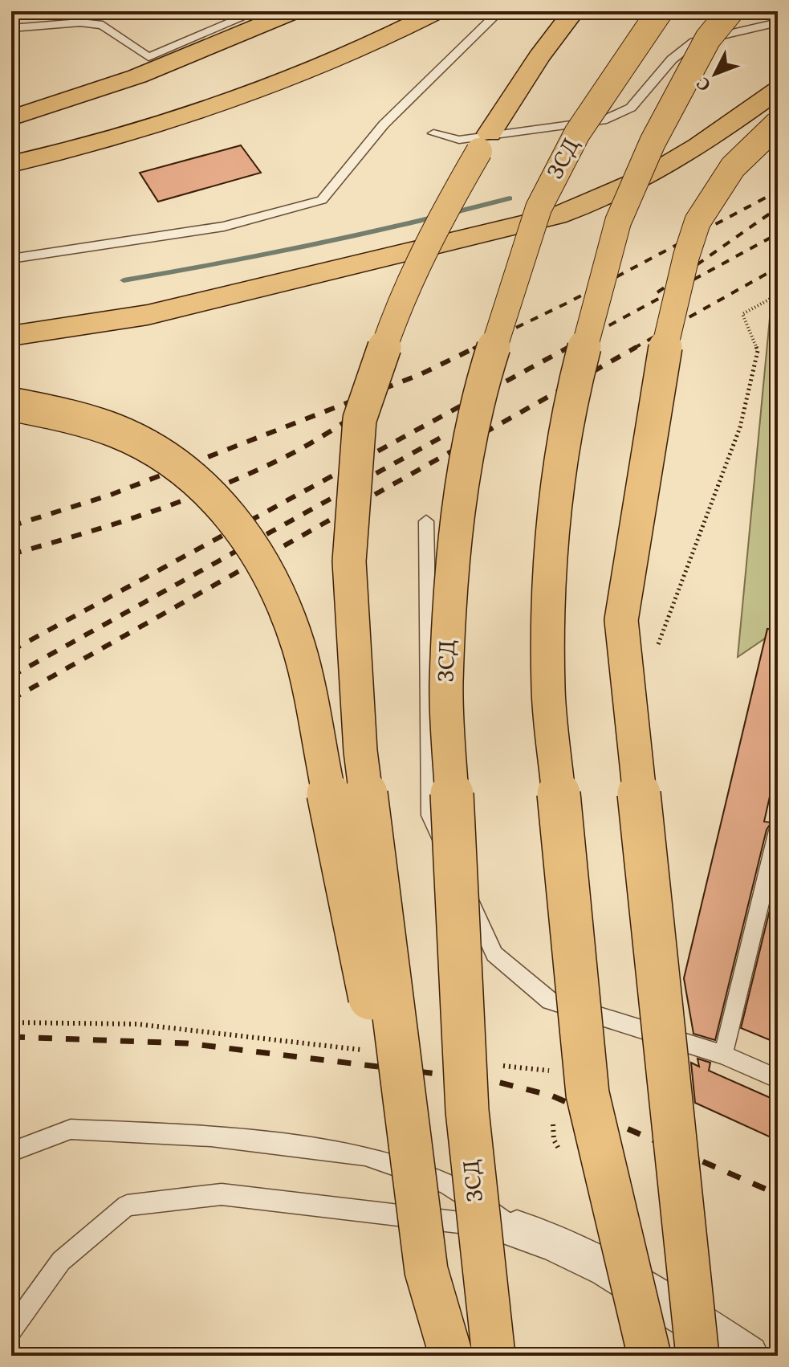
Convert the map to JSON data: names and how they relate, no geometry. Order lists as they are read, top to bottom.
{
  "streets": {
    "main road": ["ЗСД"]
  },
  "north": "bottom left"
}
